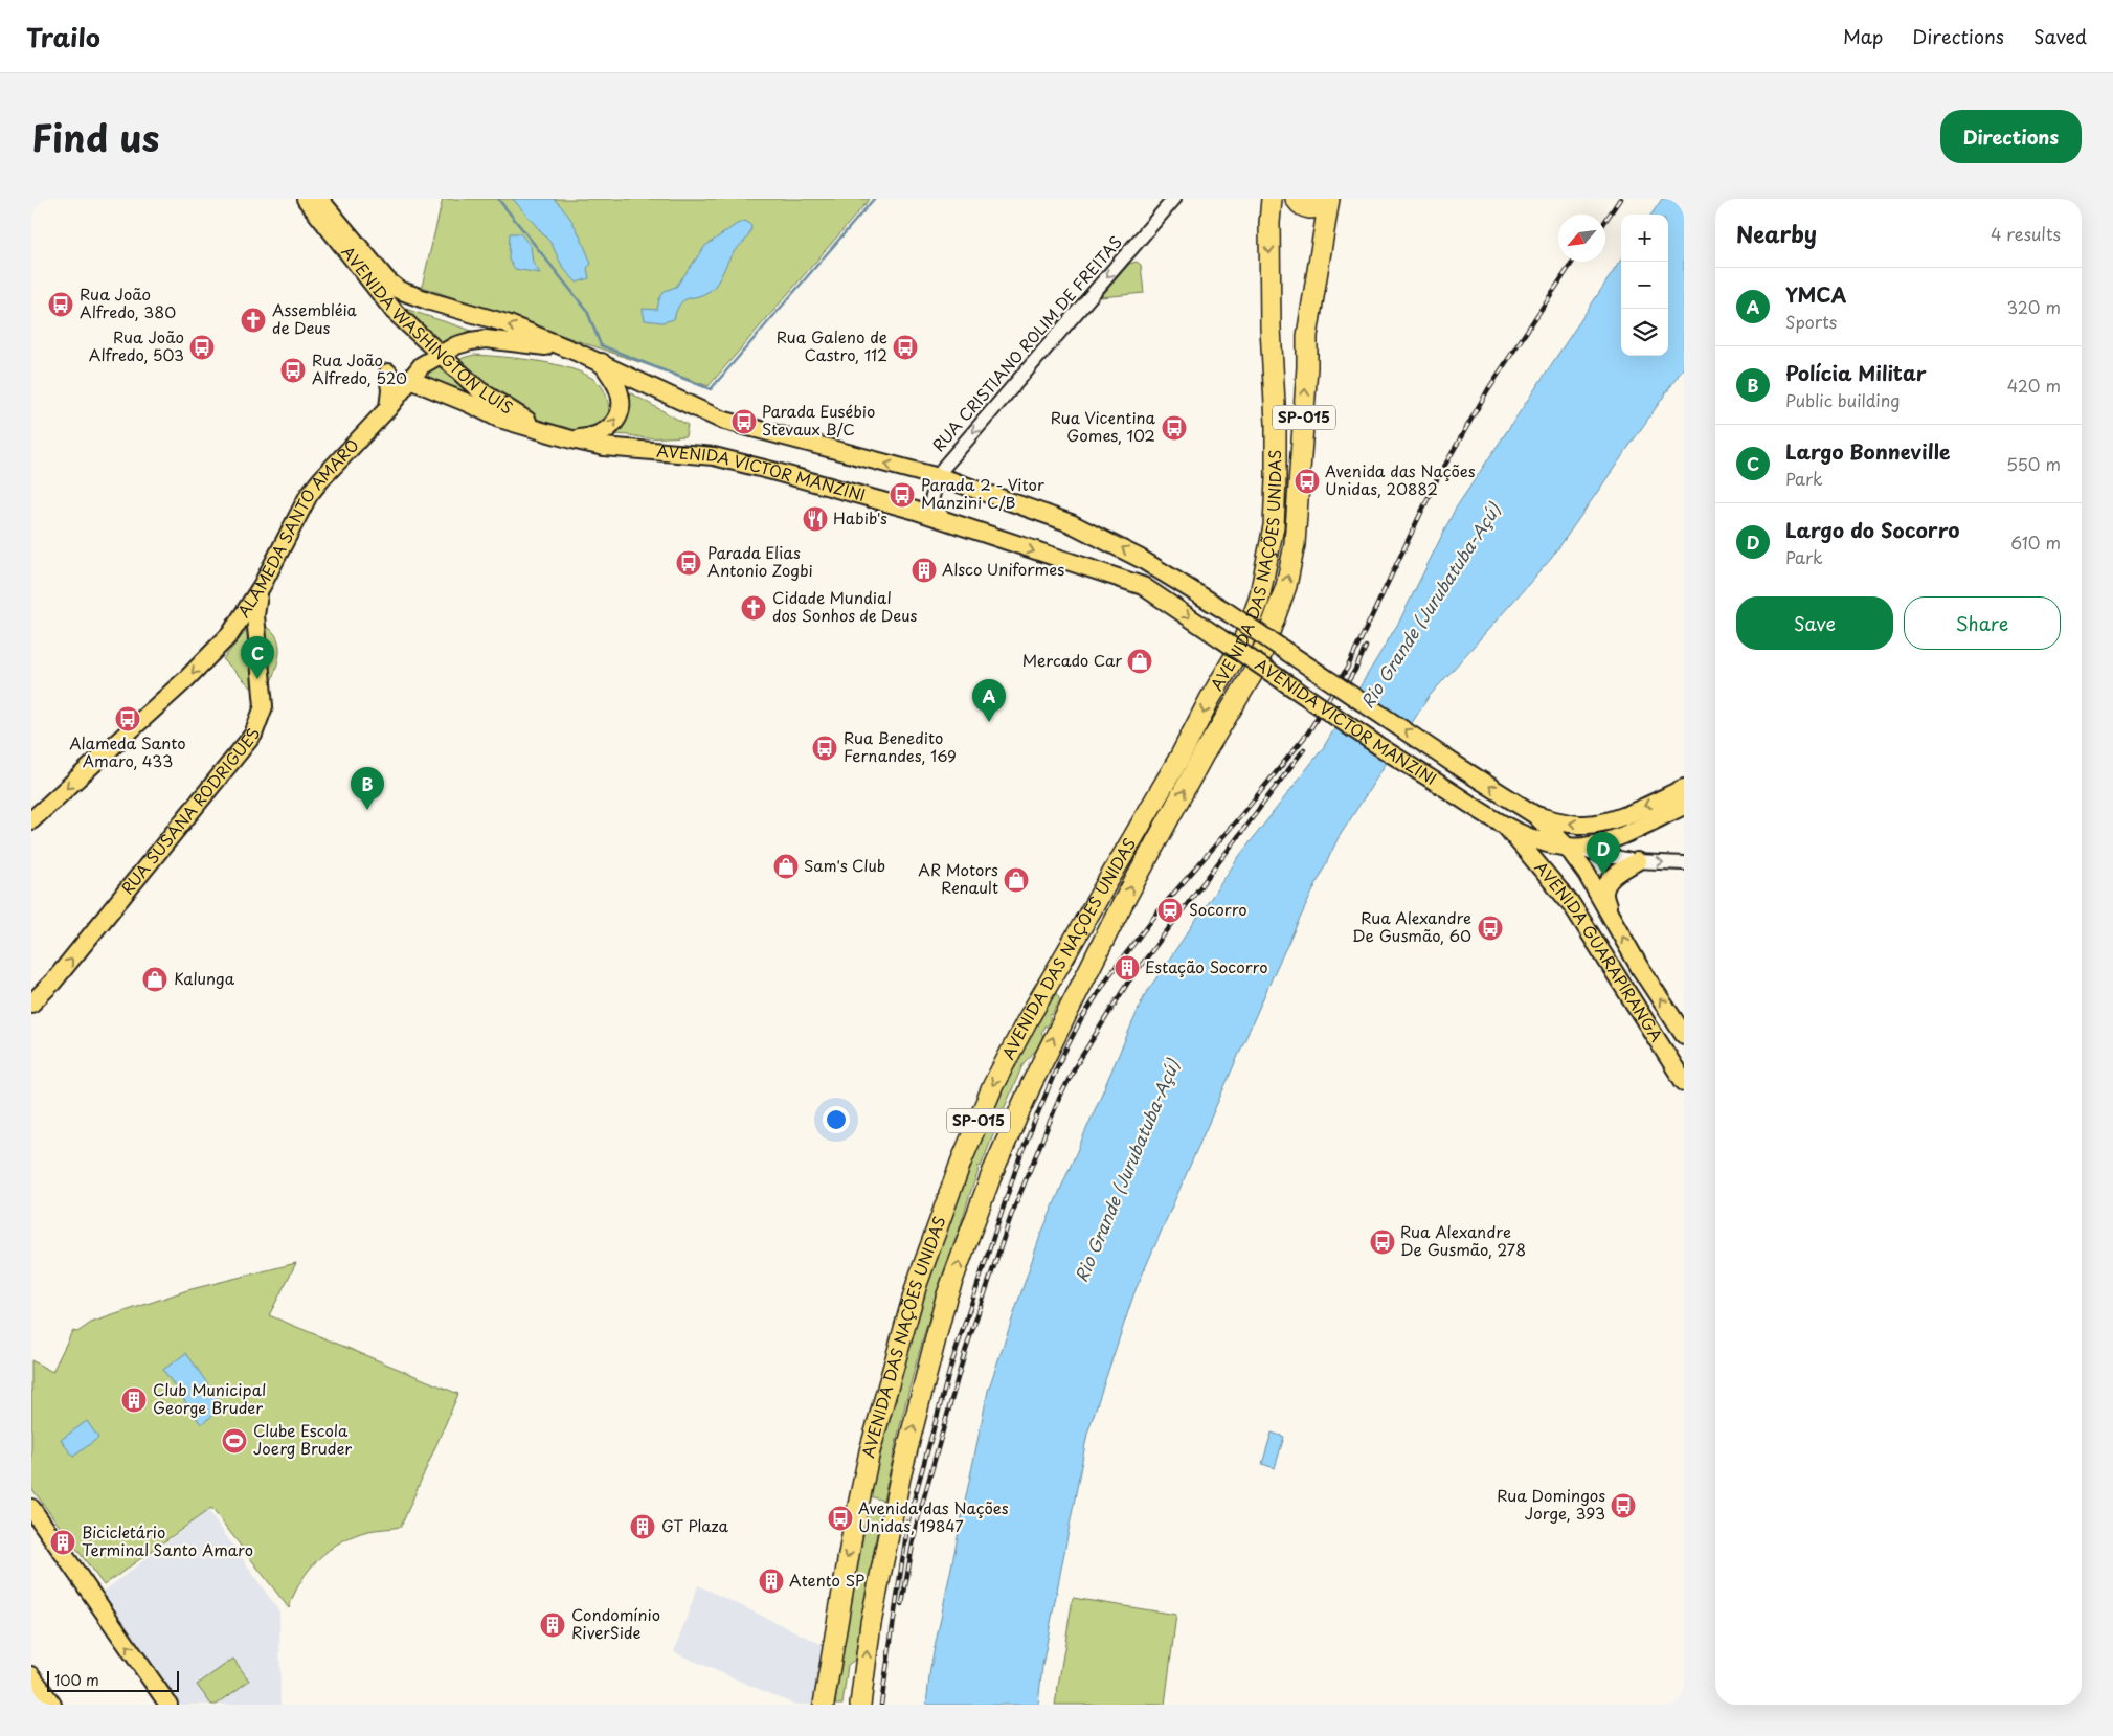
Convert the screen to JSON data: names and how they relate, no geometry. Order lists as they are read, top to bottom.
{
  "streets": {
    "highway": ["SP-015", "AVENIDA DAS NAÇÕES UNIDAS"],
    "main road": [
      "AVENIDA WASHINGTON LUÍS",
      "AVENIDA VÍCTOR MANZINI",
      "ALAMEDA SANTO AMARO",
      "RUA SUSANA RODRIGUES",
      "AVENIDA GUARAPIRANGA"
    ],
    "street": ["RUA CRISTIANO ROLIM DE FREITAS"]
  },
  "crossings": [
    ["AVENIDA WASHINGTON LUÍS", "AVENIDA VÍCTOR MANZINI"],
    ["AVENIDA WASHINGTON LUÍS", "ALAMEDA SANTO AMARO"],
    ["RUA CRISTIANO ROLIM DE FREITAS", "AVENIDA VÍCTOR MANZINI"],
    ["AVENIDA VÍCTOR MANZINI", "ALAMEDA SANTO AMARO"],
    ["AVENIDA VÍCTOR MANZINI", "AVENIDA GUARAPIRANGA"],
    ["ALAMEDA SANTO AMARO", "RUA SUSANA RODRIGUES"]
  ],
  "one_way": ["RUA CRISTIANO ROLIM DE FREITAS", "ALAMEDA SANTO AMARO", "RUA SUSANA RODRIGUES"],
  "water": ["Rio Grande (Jurubatuba-Açú)"],
  "places": {
    "bus stop": [
      "Rua João Alfredo, 380",
      "Rua João Alfredo, 503",
      "Rua Galeno de Castro, 112",
      "Rua João Alfredo, 520",
      "Parada Eusébio Stevaux B/C",
      "Rua Vicentina Gomes, 102",
      "Avenida das Nações Unidas, 20882",
      "Parada 2 - Vitor Manzini C/B",
      "Parada Elias Antonio Zogbi",
      "Alameda Santo Amaro, 433",
      "Rua Benedito Fernandes, 169",
      "Rua Alexandre De Gusmão, 60",
      "Rua Alexandre De Gusmão, 278",
      "Rua Domingos Jorge, 393",
      "Avenida das Nações Unidas, 19847"
    ],
    "church": ["Assembléia de Deus", "Cidade Mundial dos Sonhos de Deus"],
    "restaurant": ["Habib's"],
    "building": [
      "Alsco Uniformes",
      "Estação Socorro",
      "Club Municipal George Bruder",
      "GT Plaza",
      "Bicicletário Terminal Santo Amaro",
      "Atento SP",
      "Condomínio RiverSide"
    ],
    "shop": [
      "Mercado Car",
      "Sam's Club",
      "AR Motors Renault",
      "Kalunga"
    ],
    "station": ["Socorro"],
    "sports": ["Clube Escola Joerg Bruder"]
  },
  "scale_bar": "100 m",
  "north": "bottom left",
  "page": {
    "header": "Trailo",
    "nav": ["Map", "Directions", "Saved"],
    "title": "Find us",
    "buttons": [
      "Directions",
      ["Save", "Share"]
    ],
    "heading": ["Nearby", "4 results"],
    "map_buttons": ["+", "−"],
    "list": [
      {
        "mark": "A",
        "name": "YMCA",
        "note": "Sports",
        "value": "320 m"
      },
      {
        "mark": "B",
        "name": "Polícia Militar",
        "note": "Public building",
        "value": "420 m"
      },
      {
        "mark": "C",
        "name": "Largo Bonneville",
        "note": "Park",
        "value": "550 m"
      },
      {
        "mark": "D",
        "name": "Largo do Socorro",
        "note": "Park",
        "value": "610 m"
      }
    ],
    "pins": [
      "C",
      "A",
      "B",
      "D"
    ],
    "scale": "100 m"
  }
}
